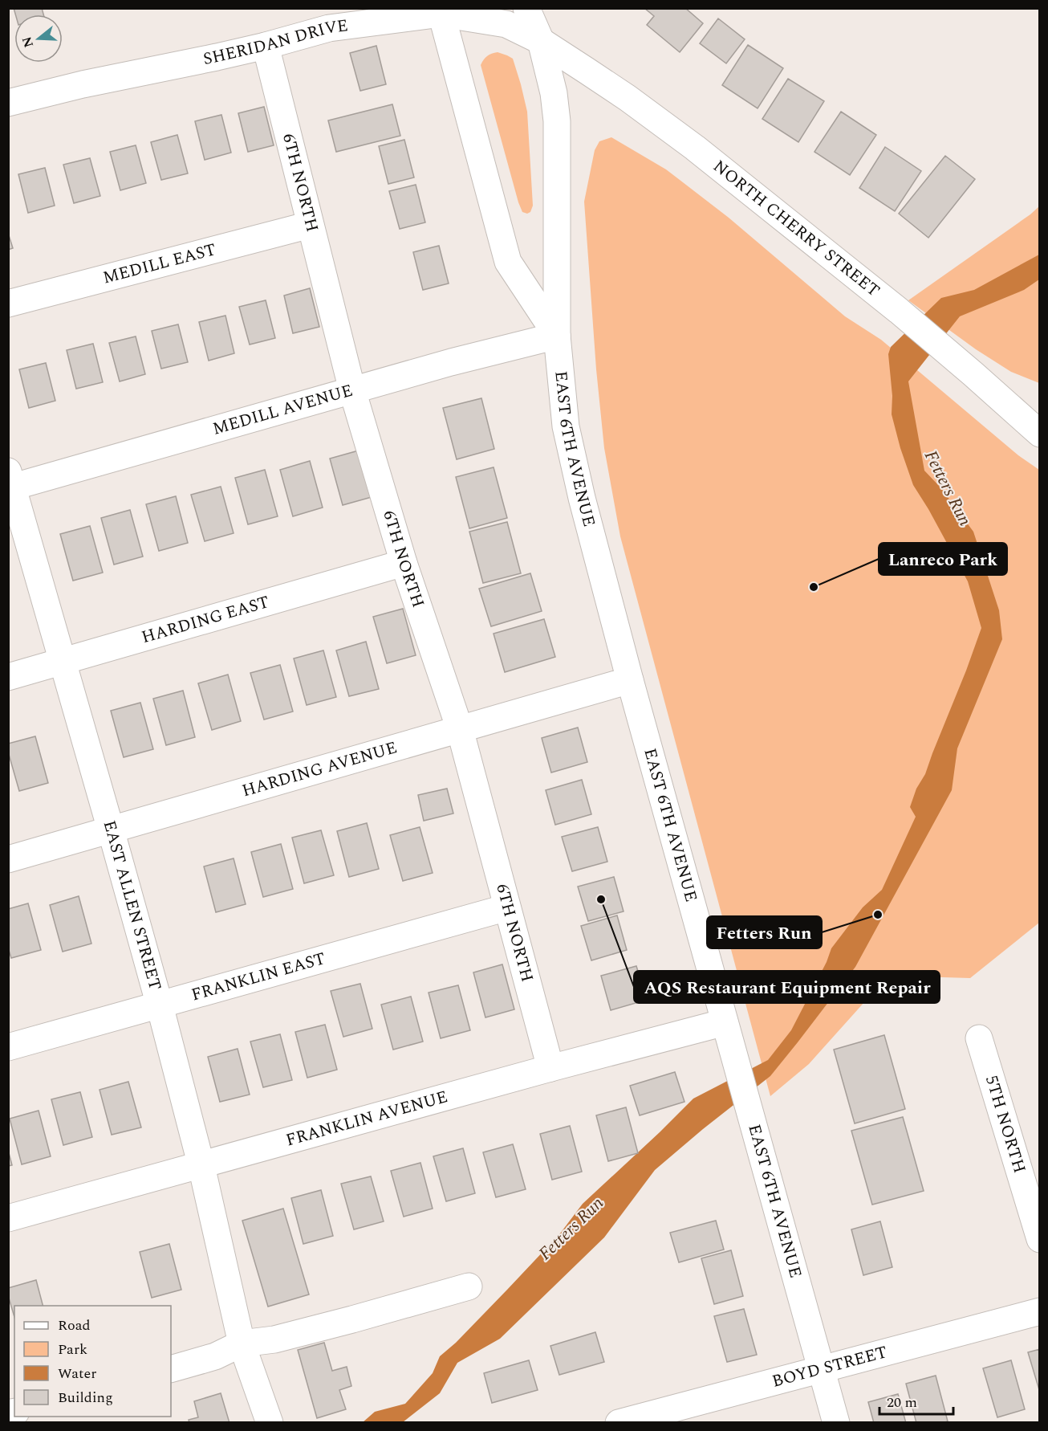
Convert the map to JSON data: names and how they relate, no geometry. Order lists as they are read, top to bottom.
{
  "streets": {
    "street": [
      "SHERIDAN DRIVE",
      "6TH NORTH",
      "NORTH CHERRY STREET",
      "MEDILL EAST",
      "MEDILL AVENUE",
      "EAST 6TH AVENUE",
      "HARDING EAST",
      "HARDING AVENUE",
      "EAST ALLEN STREET",
      "FRANKLIN EAST",
      "FRANKLIN AVENUE",
      "5TH NORTH",
      "BOYD STREET"
    ]
  },
  "crossings": [
    ["SHERIDAN DRIVE", "6TH NORTH"],
    ["SHERIDAN DRIVE", "NORTH CHERRY STREET"],
    ["SHERIDAN DRIVE", "EAST 6TH AVENUE"],
    ["6TH NORTH", "MEDILL EAST"],
    ["6TH NORTH", "MEDILL AVENUE"],
    ["6TH NORTH", "HARDING EAST"],
    ["6TH NORTH", "HARDING AVENUE"],
    ["6TH NORTH", "FRANKLIN EAST"],
    ["6TH NORTH", "FRANKLIN AVENUE"],
    ["NORTH CHERRY STREET", "EAST 6TH AVENUE"],
    ["MEDILL AVENUE", "EAST 6TH AVENUE"],
    ["MEDILL AVENUE", "EAST ALLEN STREET"],
    ["EAST 6TH AVENUE", "HARDING AVENUE"],
    ["EAST 6TH AVENUE", "FRANKLIN AVENUE"],
    ["EAST 6TH AVENUE", "BOYD STREET"],
    ["HARDING EAST", "EAST ALLEN STREET"],
    ["HARDING AVENUE", "EAST ALLEN STREET"],
    ["EAST ALLEN STREET", "FRANKLIN EAST"],
    ["EAST ALLEN STREET", "FRANKLIN AVENUE"]
  ],
  "water": ["Fetters Run"],
  "places": ["Lanreco Park", "AQS Restaurant Equipment Repair", "Fetters Run"],
  "legend": [
    "Road",
    "Park",
    "Water",
    "Building"
  ],
  "scale_bar": "20 m",
  "north": "left"
}
